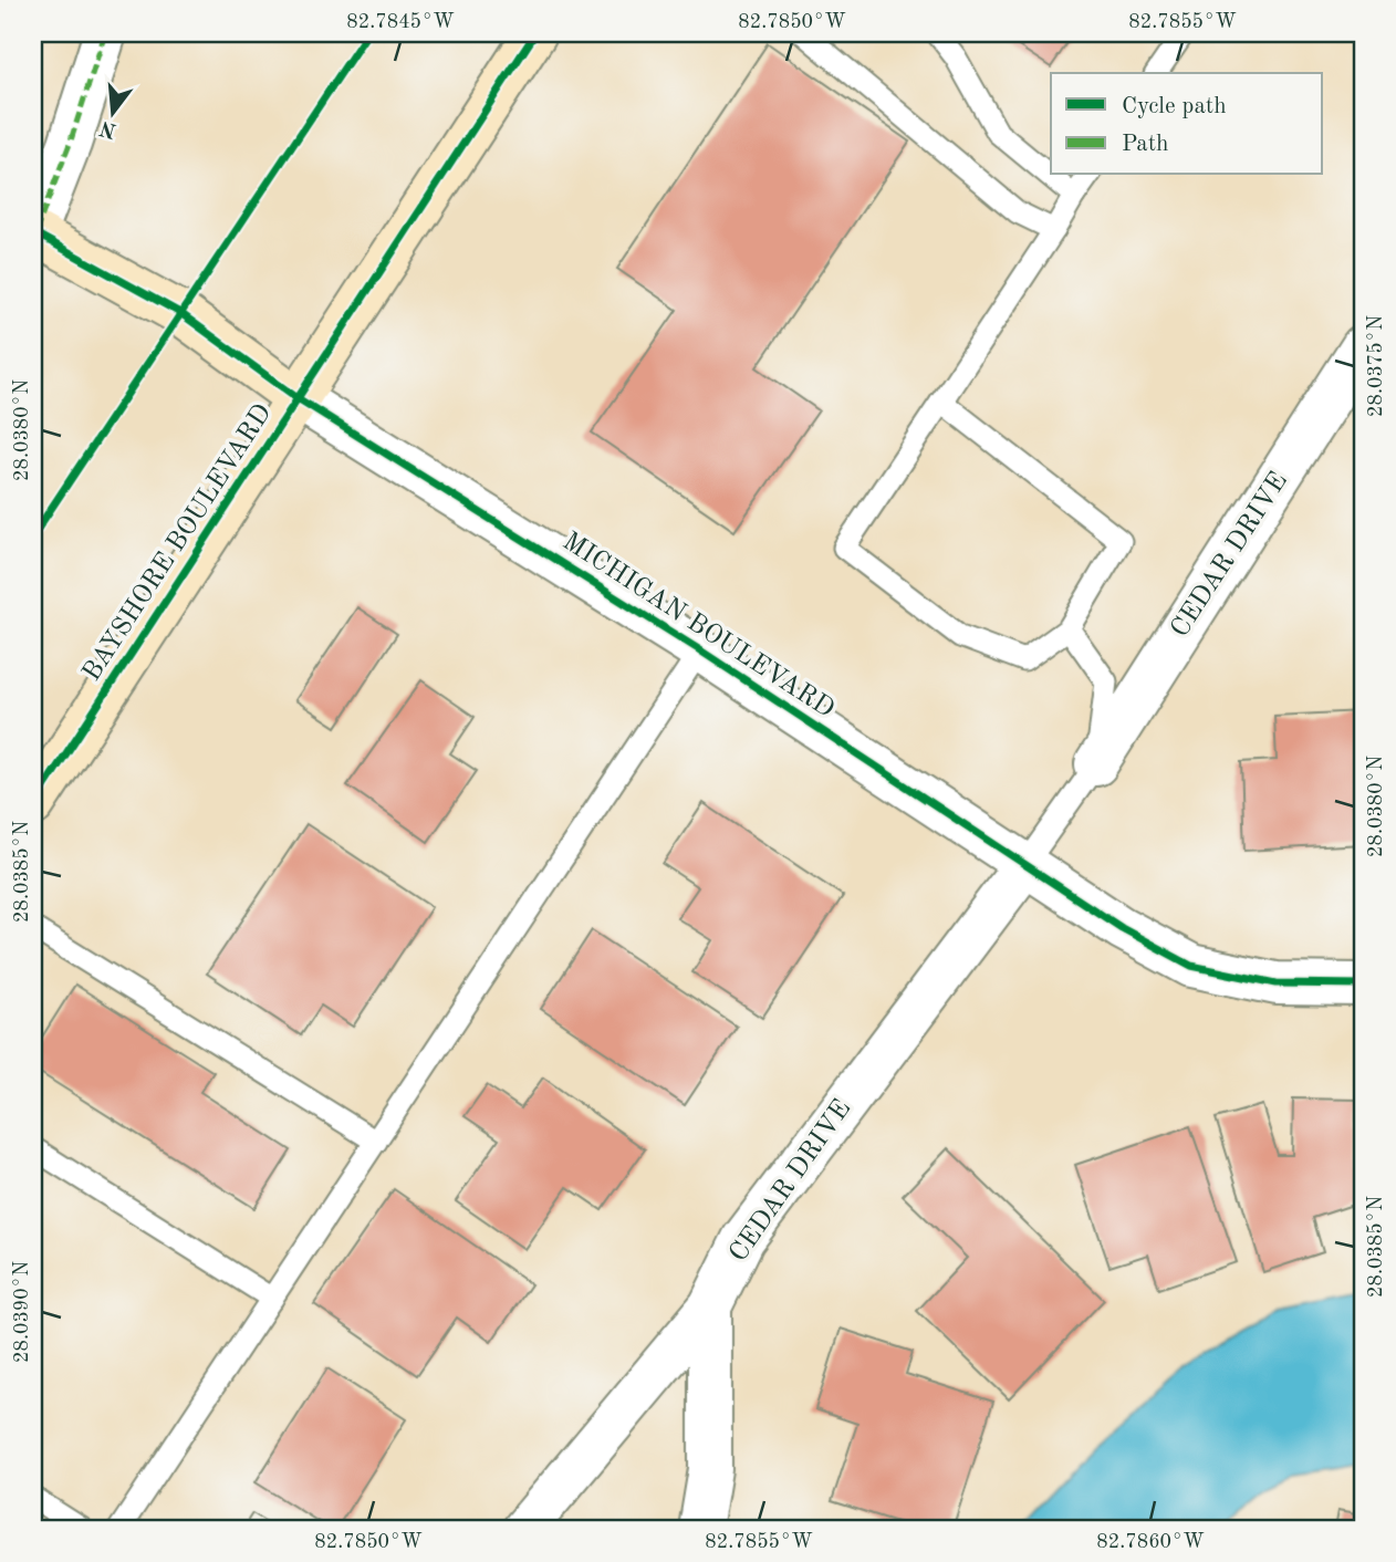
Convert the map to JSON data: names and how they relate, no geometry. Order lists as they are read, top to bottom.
{
  "streets": {
    "main road": ["BAYSHORE BOULEVARD", "MICHIGAN BOULEVARD"],
    "street": ["CEDAR DRIVE"]
  },
  "crossings": [
    ["BAYSHORE BOULEVARD", "MICHIGAN BOULEVARD"],
    ["CEDAR DRIVE", "MICHIGAN BOULEVARD"]
  ],
  "legend": ["Cycle path", "Path"],
  "north": "bottom",
  "coordinates": [
    "82.7845°W",
    "82.7850°W",
    "82.7855°W",
    "28.0375°N",
    "28.0380°N",
    "28.0385°N",
    "28.0390°N",
    "82.7860°W"
  ]
}
